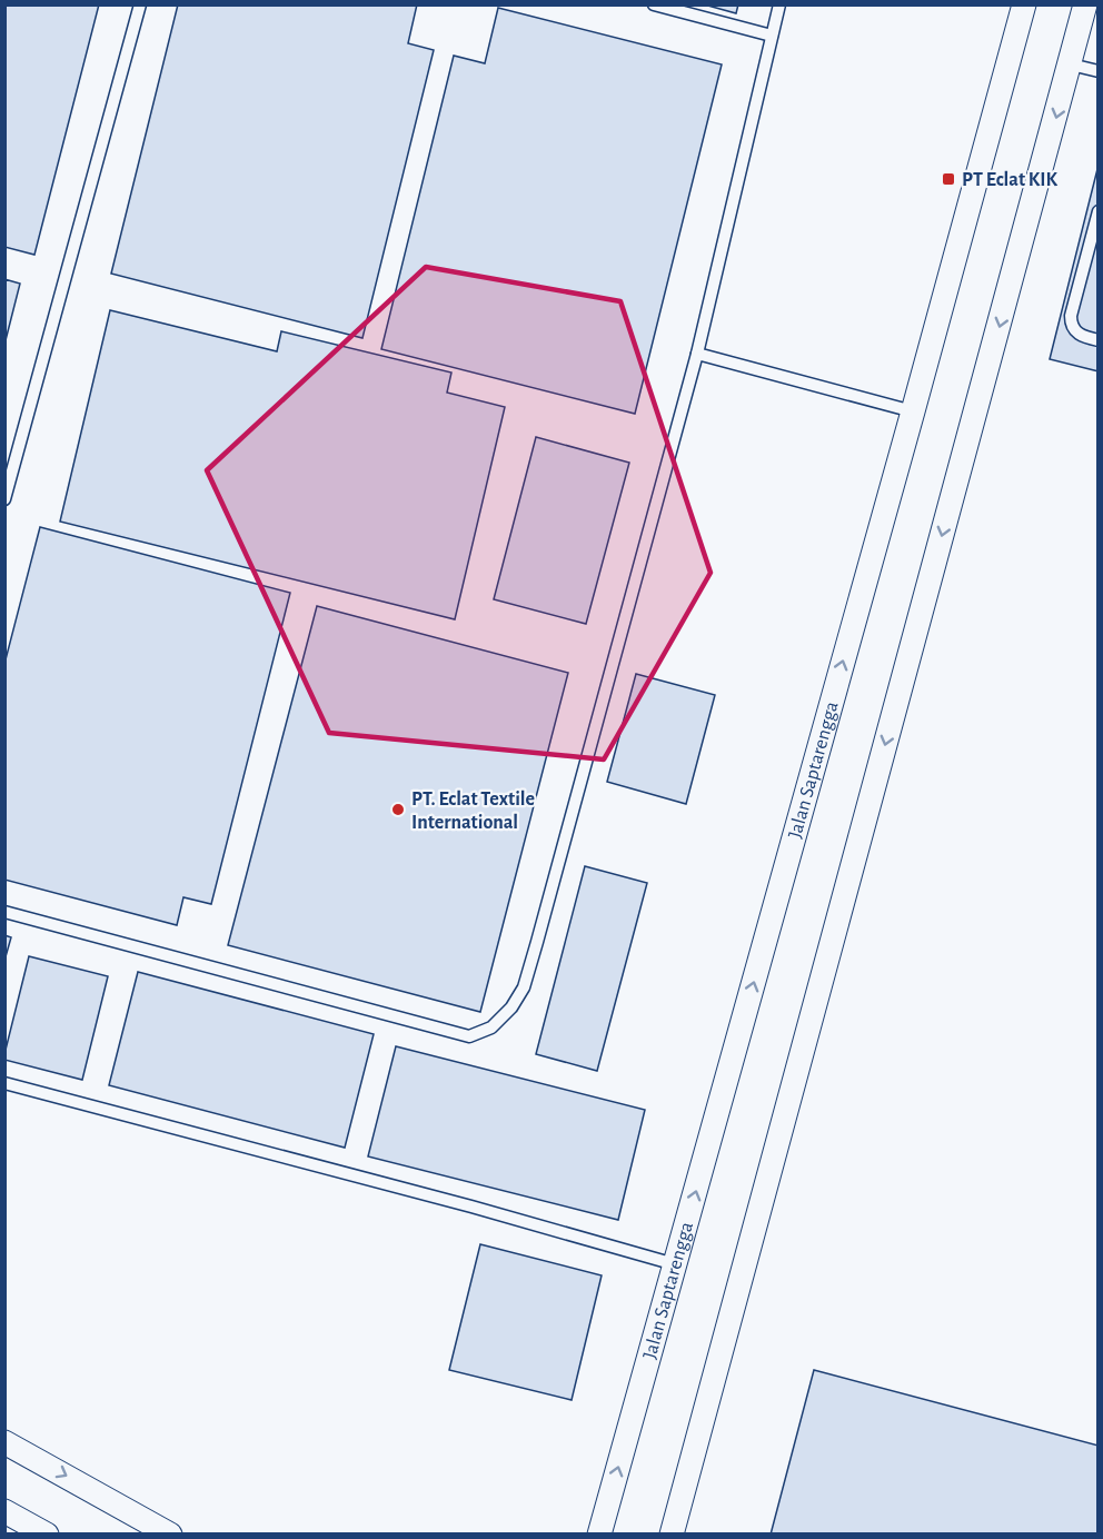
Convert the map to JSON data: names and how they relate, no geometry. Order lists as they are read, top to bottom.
{
  "streets": {
    "street": ["Jalan Saptarengga"]
  },
  "places": {
    "transit": ["PT Eclat KIK"],
    "other": ["PT. Eclat Textile International"]
  }
}
